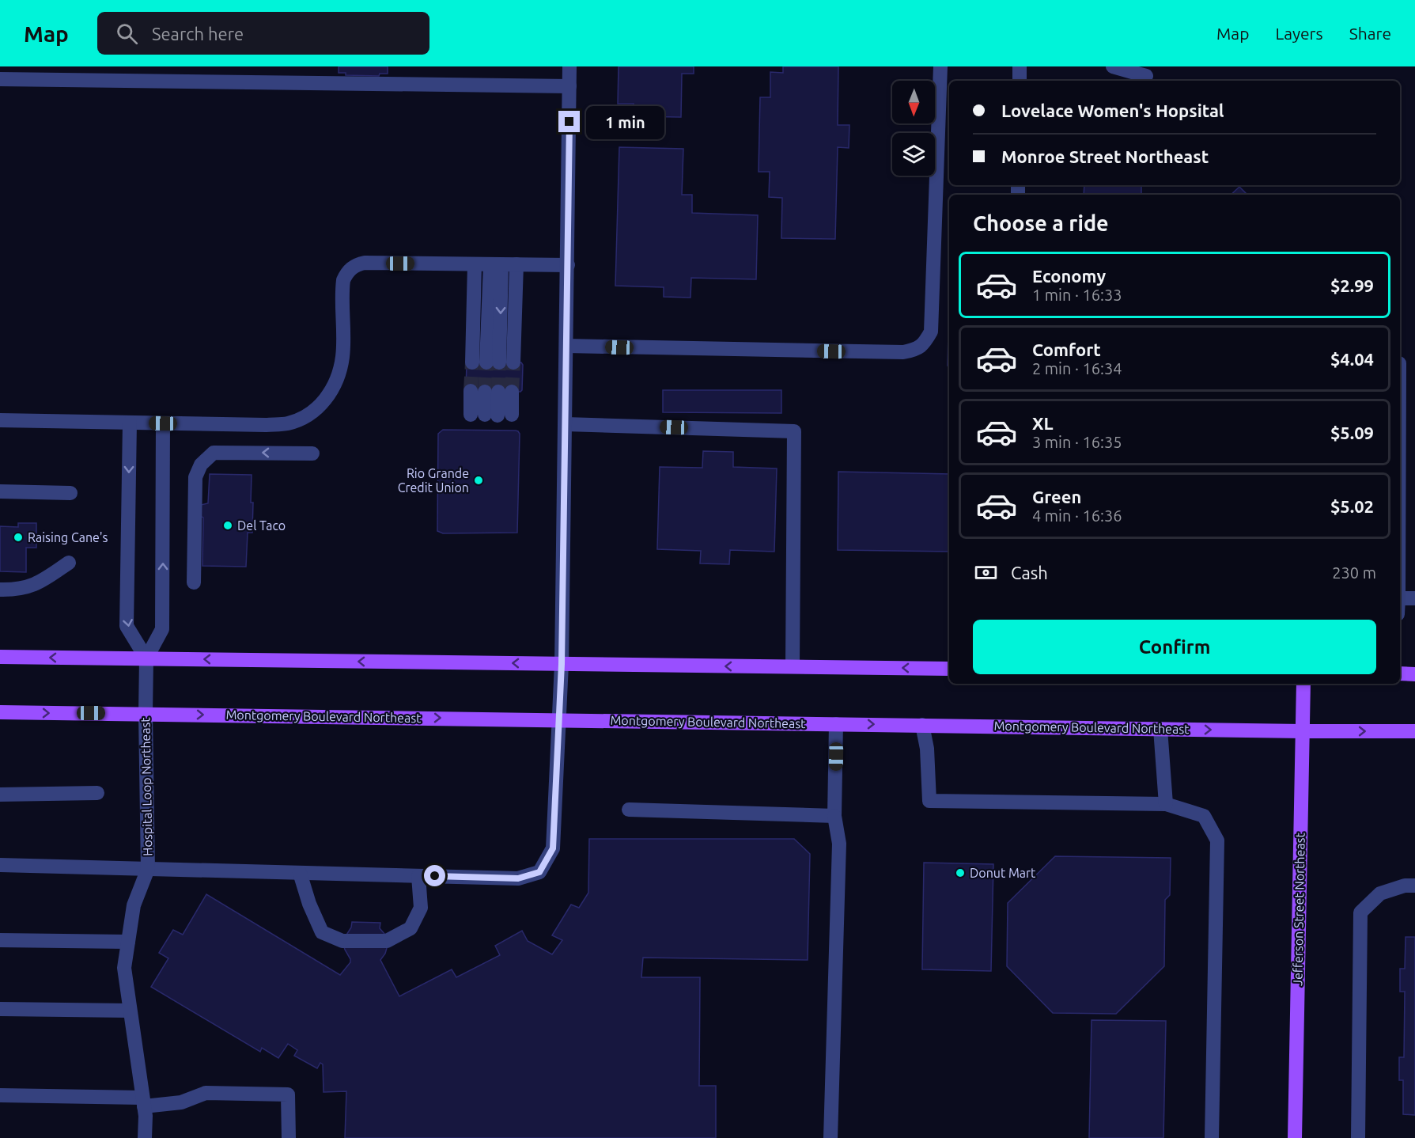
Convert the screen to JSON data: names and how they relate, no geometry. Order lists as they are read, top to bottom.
{
  "streets": {
    "main road": ["Montgomery Boulevard Northeast", "Jefferson Street Northeast"],
    "street": ["Hospital Loop Northeast"]
  },
  "crossings": [
    ["Montgomery Boulevard Northeast", "Hospital Loop Northeast"],
    ["Montgomery Boulevard Northeast", "Jefferson Street Northeast"]
  ],
  "places": [
    "Rio Grande Credit Union",
    "Del Taco",
    "Raising Cane's",
    "Donut Mart"
  ],
  "north": "bottom",
  "page": {
    "header": "Map",
    "search": "Search here",
    "nav": ["Map", "Layers", "Share"],
    "banner": ["Lovelace Women's Hopsital", "Monroe Street Northeast"],
    "bubble": "1 min",
    "heading": "Choose a ride",
    "list": [
      {
        "name": "Economy",
        "note": "1 min · 16:33",
        "value": "$2.99"
      },
      {
        "name": "Comfort",
        "note": "2 min · 16:34",
        "value": "$4.04"
      },
      {
        "name": "XL",
        "note": "3 min · 16:35",
        "value": "$5.09"
      },
      {
        "name": "Green",
        "note": "4 min · 16:36",
        "value": "$5.02"
      }
    ],
    "pay": ["Cash", "230 m"],
    "buttons": "Confirm"
  }
}
